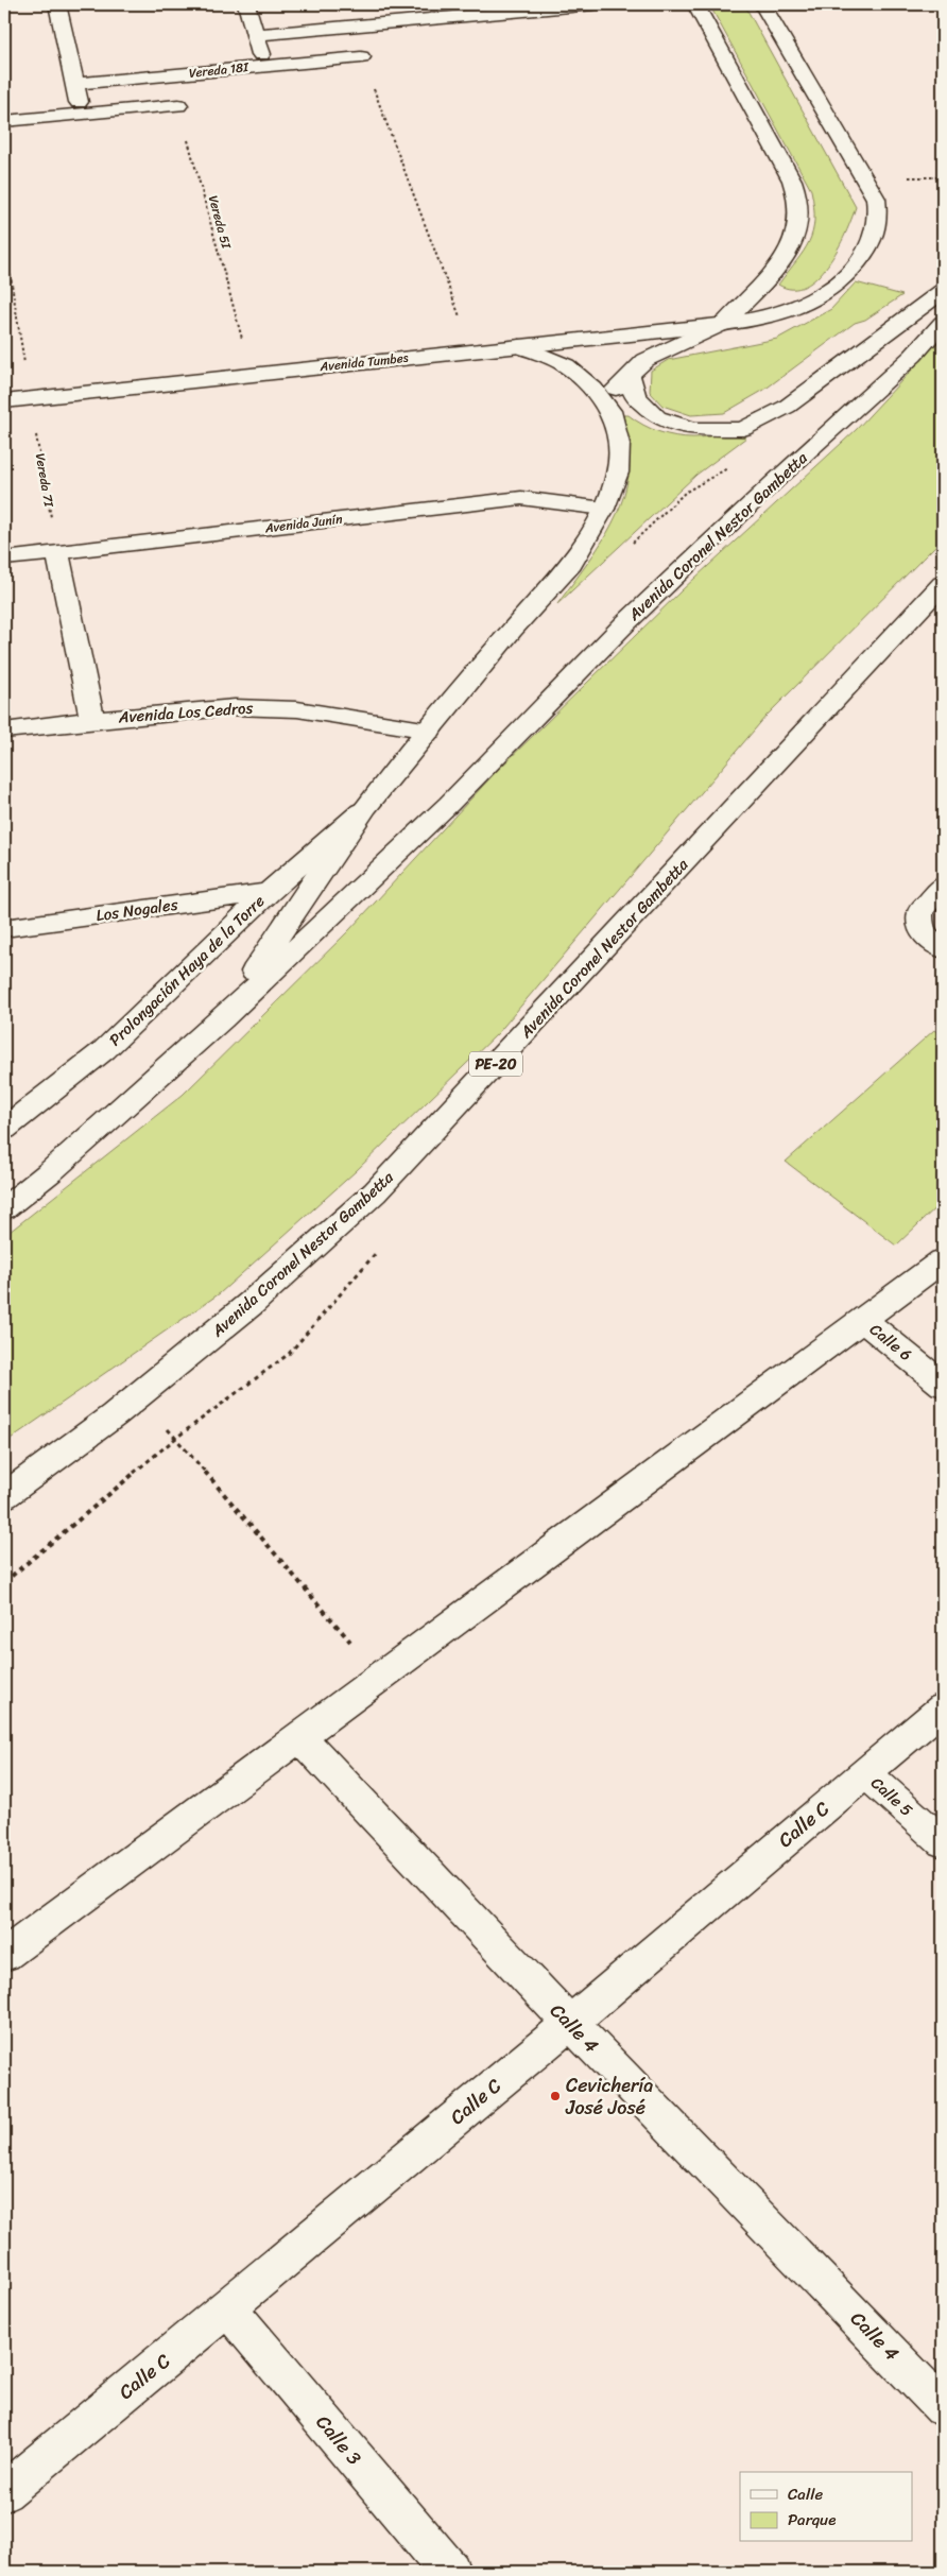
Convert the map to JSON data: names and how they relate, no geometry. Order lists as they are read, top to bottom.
{
  "streets": {
    "main road": [
      "Vereda 18I",
      "Avenida Tumbes",
      "Avenida Junín",
      "Avenida Coronel Nestor Gambetta",
      "Avenida Los Cedros",
      "Los Nogales",
      "Prolongación Haya de la Torre",
      "PE-20",
      "Calle 6",
      "Calle 5",
      "Calle C",
      "Calle 4",
      "Calle 3"
    ],
    "path": ["Vereda 5I", "Vereda 7I"]
  },
  "crossings": [
    ["Vereda 5I", "Avenida Tumbes"],
    ["Avenida Tumbes", "Vereda 7I"],
    ["Vereda 7I", "Avenida Junín"],
    ["Los Nogales", "Prolongación Haya de la Torre"],
    ["Calle 5", "Calle C"],
    ["Calle C", "Calle 4"],
    ["Calle C", "Calle 3"]
  ],
  "places": ["Cevichería José José"],
  "legend": ["Calle", "Parque"]
}
